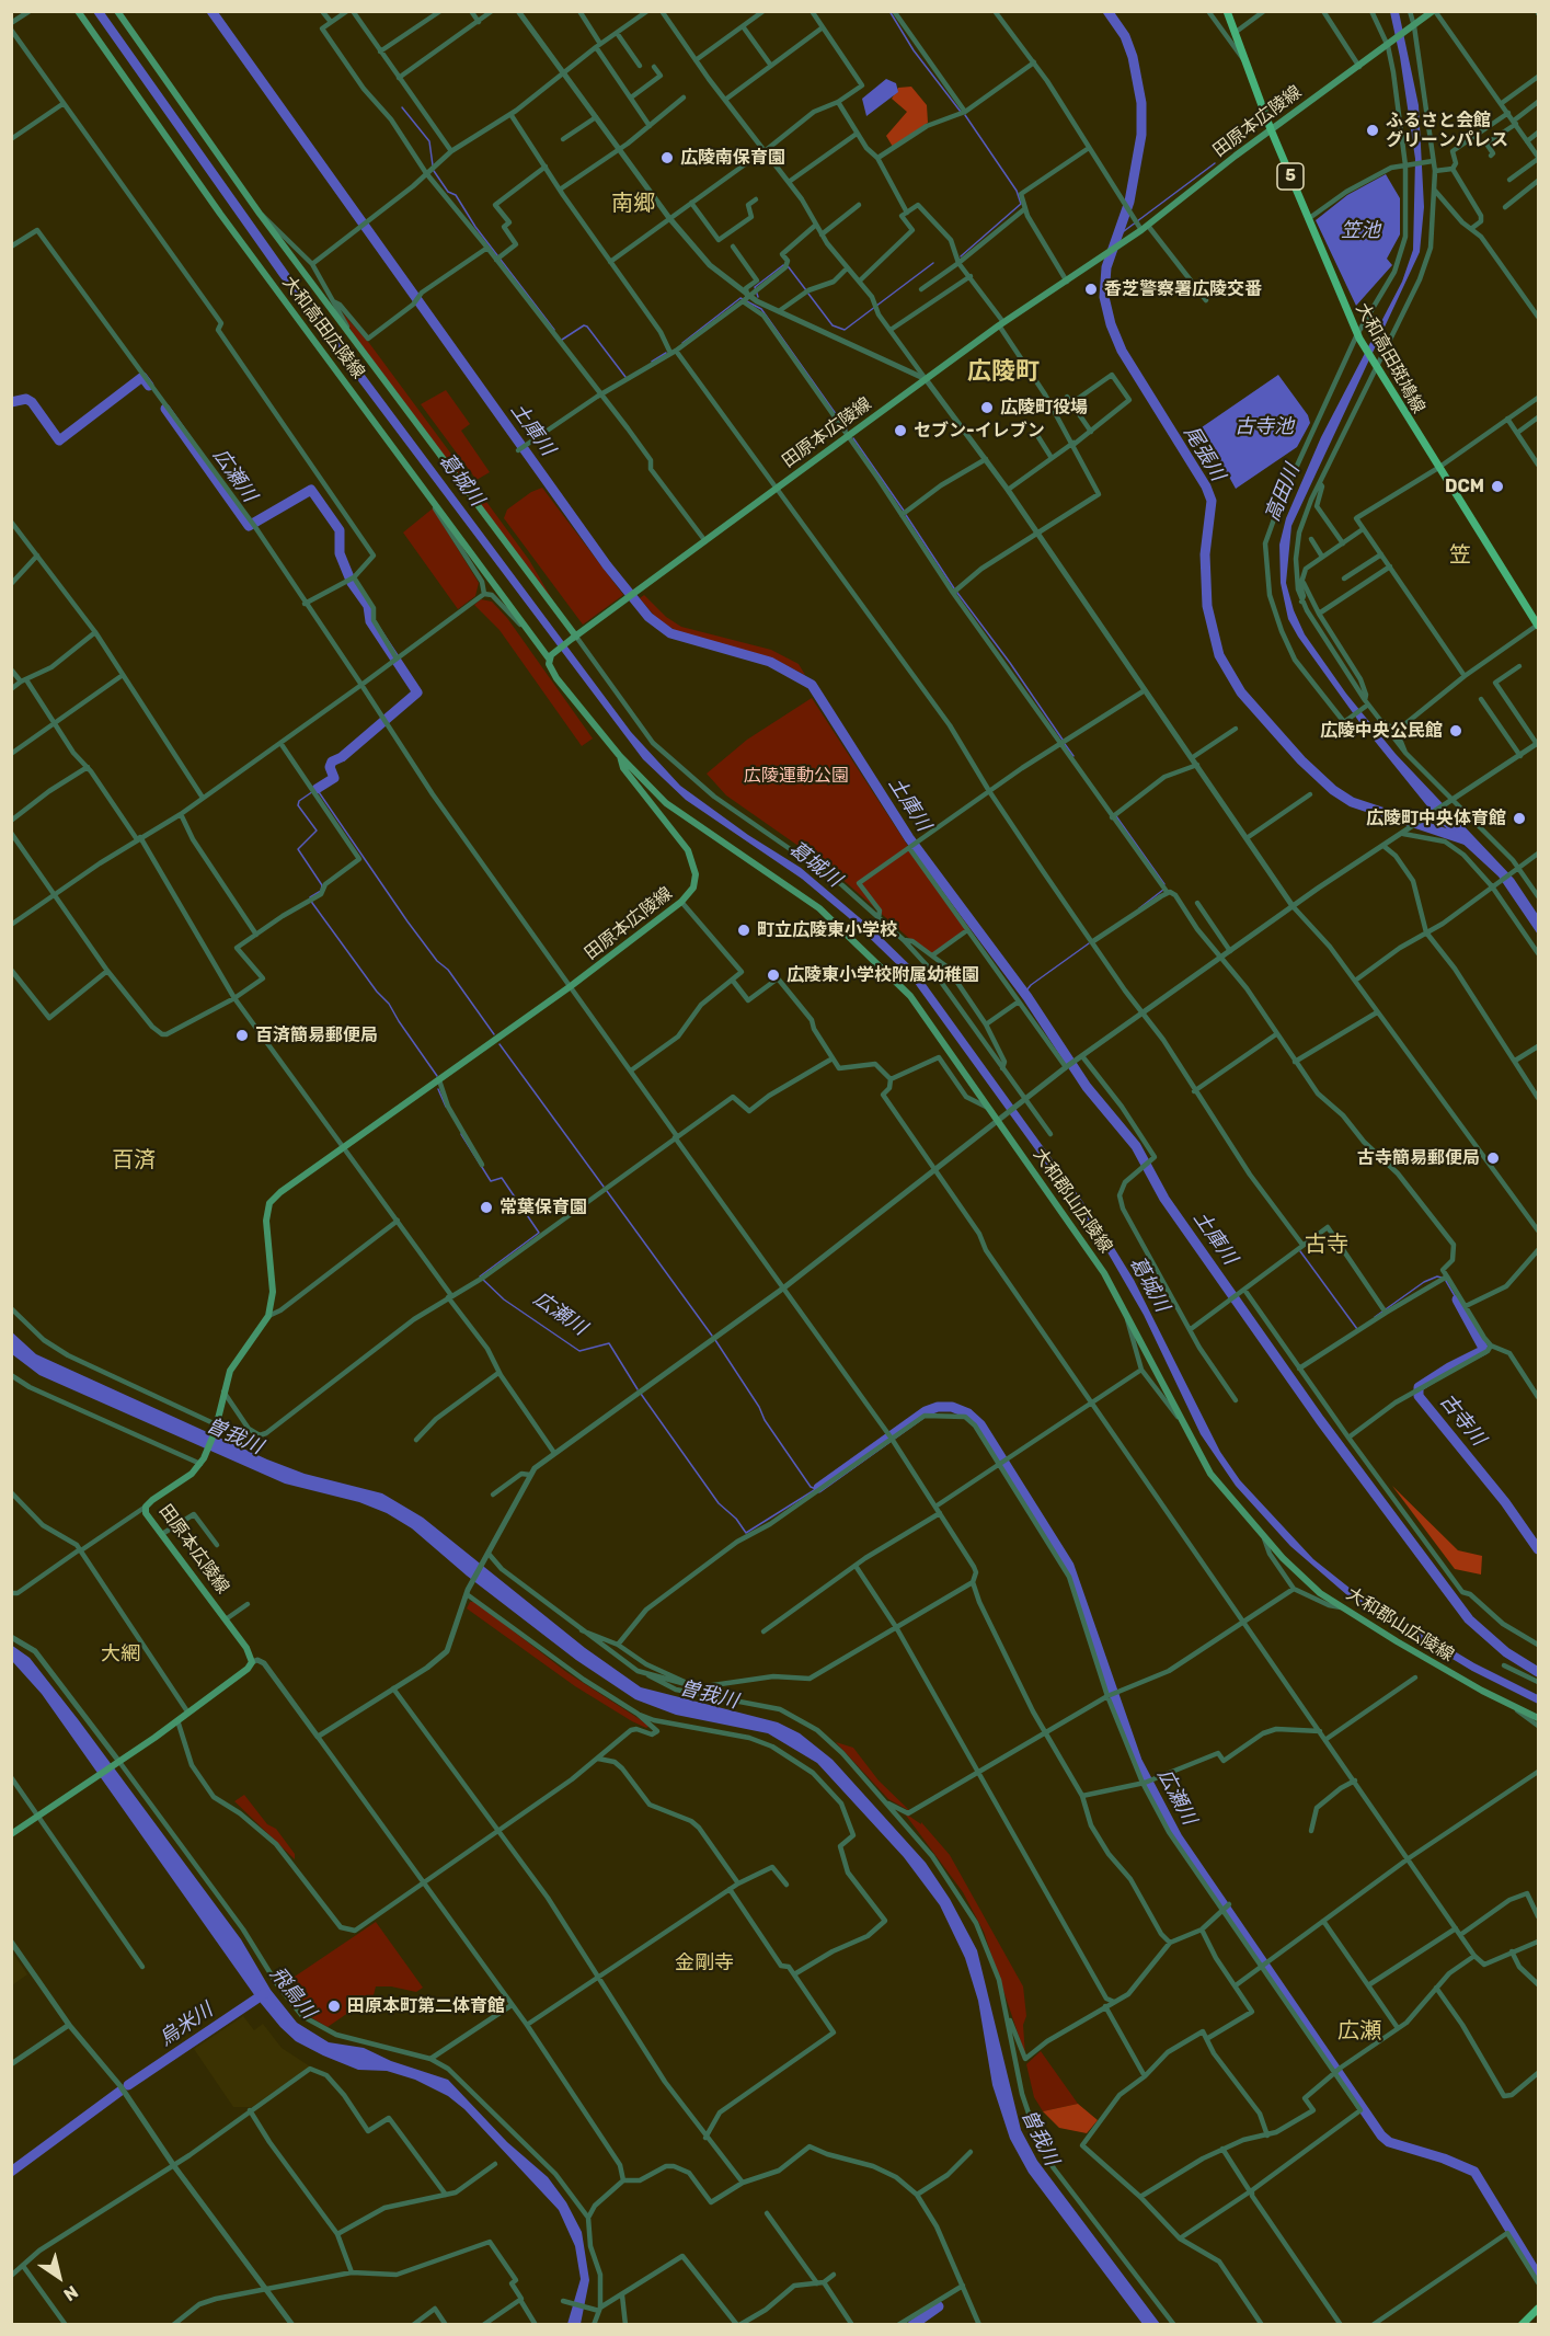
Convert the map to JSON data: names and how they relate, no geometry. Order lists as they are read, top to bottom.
{
  "streets": {
    "main road": [
      "田原本広陵線",
      "5",
      "大和高田広陵線",
      "大和高田斑鳩線",
      "大和郡山広陵線"
    ]
  },
  "crossings": [
    ["田原本広陵線", "大和高田広陵線"],
    ["田原本広陵線", "大和高田斑鳩線"],
    ["田原本広陵線", "大和郡山広陵線"]
  ],
  "districts": [
    "南郷",
    "広陵町",
    "笠",
    "百済",
    "古寺",
    "大網",
    "金剛寺",
    "広瀬"
  ],
  "water": [
    "笠池",
    "古寺池",
    "土庫川",
    "尾張川",
    "広瀬川",
    "葛城川",
    "高田川",
    "古寺川",
    "曽我川",
    "飛鳥川",
    "烏米川"
  ],
  "parks": ["広陵運動公園"],
  "places": [
    "ふるさと会館 グリーンパレス",
    "広陵南保育園",
    "香芝警察署広陵交番",
    "広陵町役場",
    "セブン-イレブン",
    "DCM",
    "広陵中央公民館",
    "広陵町中央体育館",
    "町立広陵東小学校",
    "広陵東小学校附属幼稚園",
    "百済簡易郵便局",
    "古寺簡易郵便局",
    "常葉保育園",
    "田原本町第二体育館"
  ],
  "north": "bottom right"
}
